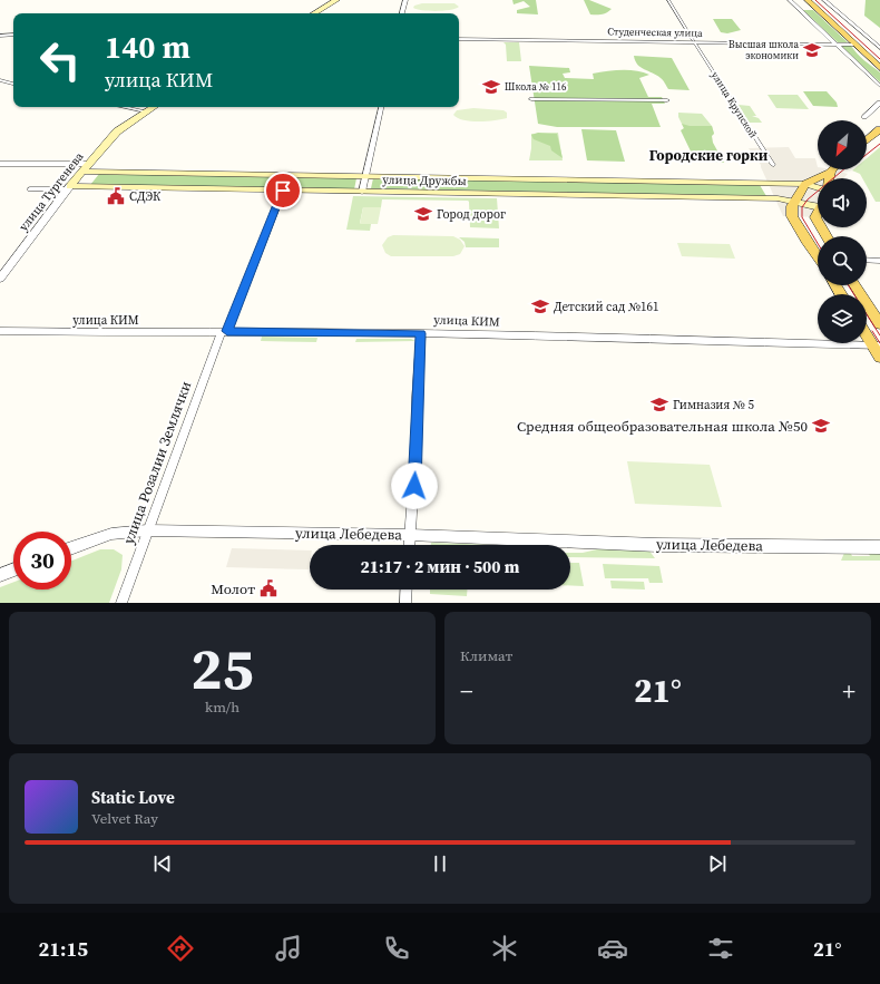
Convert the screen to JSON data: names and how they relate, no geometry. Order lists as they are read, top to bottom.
{
  "streets": {
    "main road": ["улица Дружбы", "улица Тургенева"],
    "street": [
      "Студенческая улица",
      "улица Крупской",
      "улица КИМ",
      "улица Розалии Землячки",
      "улица Лебедева"
    ]
  },
  "crossings": [
    ["улица Дружбы", "улица Тургенева"],
    ["улица Дружбы", "улица Розалии Землячки"],
    ["улица КИМ", "улица Розалии Землячки"],
    ["улица Розалии Землячки", "улица Лебедева"]
  ],
  "districts": ["Городские горки"],
  "places": {
    "school or university": [
      "Высшая школа экономики",
      "Школа № 116",
      "Город дорог",
      "Детский сад №161",
      "Гимназия № 5",
      "Средняя общеобразовательная школа №50"
    ],
    "public building": ["СДЭК", "Молот"]
  },
  "north": "bottom left",
  "page": {
    "turn": ["140 m", "улица КИМ"],
    "limit": "30",
    "trip": "21:17 · 2 мин · 500 m",
    "tile": [
      ["25", "km/h"],
      "Климат"
    ],
    "heat": ["−", "21°", "+"],
    "song": ["Static Love", "Velvet Ray"],
    "tabs": ["21:15", "21°"]
  }
}
